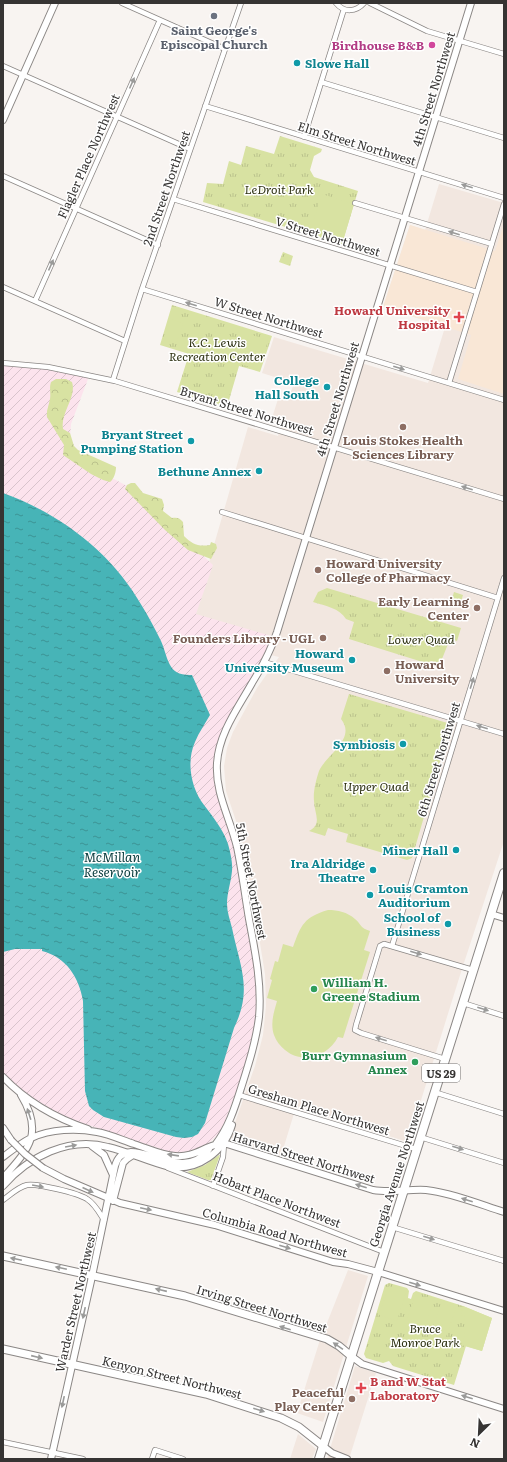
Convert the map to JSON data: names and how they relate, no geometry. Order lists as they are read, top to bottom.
{
  "streets": {
    "highway": ["US 29", "Georgia Avenue Northwest"],
    "main road": [
      "4th Street Northwest",
      "5th Street Northwest",
      "Harvard Street Northwest",
      "Hobart Place Northwest",
      "Columbia Road Northwest",
      "Warder Street Northwest",
      "Irving Street Northwest",
      "Kenyon Street Northwest"
    ],
    "street": [
      "Elm Street Northwest",
      "Flagler Place Northwest",
      "2nd Street Northwest",
      "V Street Northwest",
      "W Street Northwest",
      "Bryant Street Northwest",
      "6th Street Northwest",
      "Gresham Place Northwest"
    ]
  },
  "crossings": [
    ["4th Street Northwest", "Elm Street Northwest"],
    ["4th Street Northwest", "V Street Northwest"],
    ["4th Street Northwest", "W Street Northwest"],
    ["4th Street Northwest", "Bryant Street Northwest"],
    ["4th Street Northwest", "5th Street Northwest"],
    ["Elm Street Northwest", "2nd Street Northwest"],
    ["2nd Street Northwest", "V Street Northwest"],
    ["2nd Street Northwest", "W Street Northwest"],
    ["2nd Street Northwest", "Bryant Street Northwest"],
    ["5th Street Northwest", "Gresham Place Northwest"],
    ["5th Street Northwest", "Harvard Street Northwest"],
    ["5th Street Northwest", "Hobart Place Northwest"],
    ["5th Street Northwest", "Warder Street Northwest"],
    ["Gresham Place Northwest", "Georgia Avenue Northwest"],
    ["Harvard Street Northwest", "Georgia Avenue Northwest"],
    ["Harvard Street Northwest", "Hobart Place Northwest"],
    ["Georgia Avenue Northwest", "Hobart Place Northwest"],
    ["Georgia Avenue Northwest", "Columbia Road Northwest"],
    ["Georgia Avenue Northwest", "Irving Street Northwest"],
    ["Georgia Avenue Northwest", "Kenyon Street Northwest"],
    ["Hobart Place Northwest", "Warder Street Northwest"],
    ["Columbia Road Northwest", "Warder Street Northwest"],
    ["Warder Street Northwest", "Irving Street Northwest"],
    ["Warder Street Northwest", "Kenyon Street Northwest"]
  ],
  "one_way": [
    "Flagler Place Northwest",
    "Harvard Street Northwest",
    "Columbia Road Northwest",
    "Warder Street Northwest",
    "Irving Street Northwest",
    "Kenyon Street Northwest"
  ],
  "water": ["McMillan Reservoir"],
  "parks": [
    "LeDroit Park",
    "K.C. Lewis Recreation Center",
    "Lower Quad",
    "Upper Quad",
    "Bruce Monroe Park"
  ],
  "places": {
    "other": [
      "Saint George's Episcopal Church",
      "Birdhouse B&B",
      "Slowe Hall",
      "College Hall South",
      "Louis Stokes Health Sciences Library",
      "Bryant Street Pumping Station",
      "Bethune Annex",
      "Howard University College of Pharmacy",
      "Early Learning Center",
      "Founders Library - UGL",
      "Howard University Museum",
      "Howard University",
      "Symbiosis",
      "Miner Hall",
      "Ira Aldridge Theatre",
      "Louis Cramton Auditorium",
      "School of Business",
      "William H. Greene Stadium",
      "Burr Gymnasium Annex",
      "Peaceful Play Center"
    ],
    "health": ["Howard University Hospital", "B and W Stat Laboratory"]
  },
  "north": "bottom left"
}
